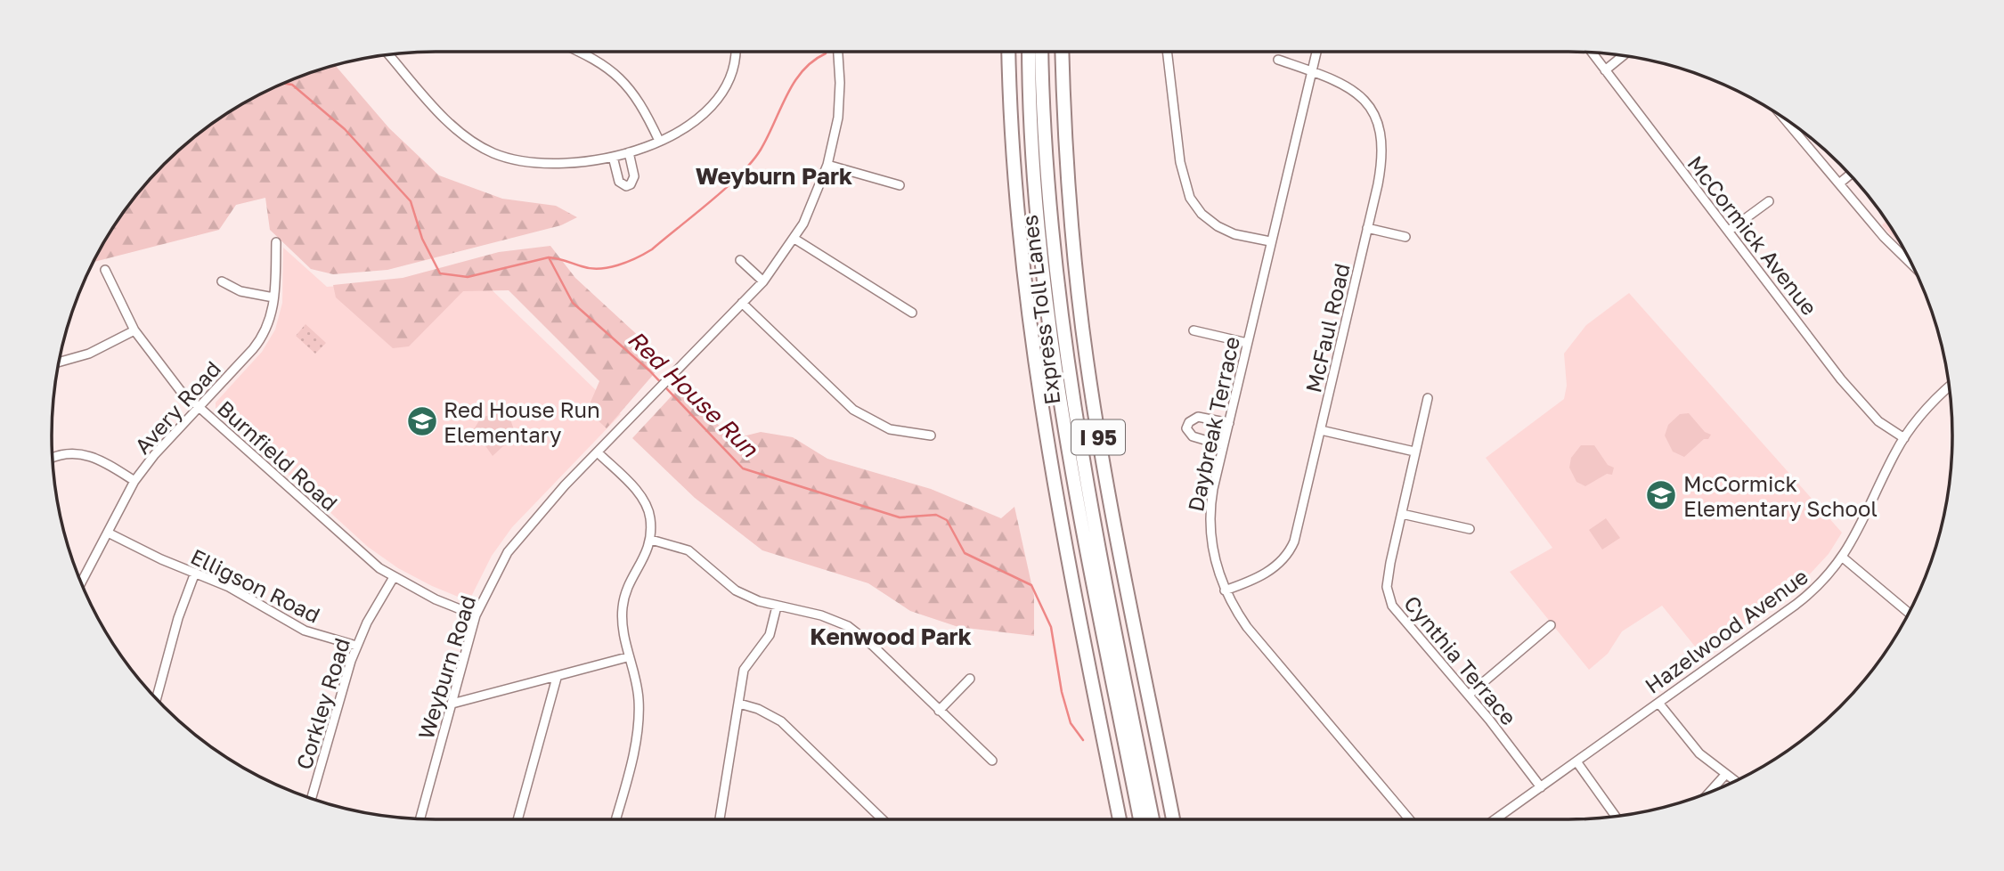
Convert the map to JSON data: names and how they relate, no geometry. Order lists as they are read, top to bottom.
{
  "streets": {
    "highway": ["Express Toll Lanes", "I 95"],
    "street": [
      "McCormick Avenue",
      "McFaul Road",
      "Avery Road",
      "Daybreak Terrace",
      "Burnfield Road",
      "Elligson Road",
      "Hazelwood Avenue",
      "Cynthia Terrace",
      "Weyburn Road",
      "Corkley Road"
    ]
  },
  "crossings": [
    ["McCormick Avenue", "Hazelwood Avenue"],
    ["McFaul Road", "Daybreak Terrace"],
    ["Avery Road", "Burnfield Road"],
    ["Avery Road", "Elligson Road"],
    ["Burnfield Road", "Weyburn Road"],
    ["Burnfield Road", "Corkley Road"],
    ["Elligson Road", "Corkley Road"],
    ["Hazelwood Avenue", "Cynthia Terrace"]
  ],
  "districts": ["Weyburn Park", "Kenwood Park"],
  "water": ["Red House Run"],
  "places": {
    "school or university": ["Red House Run Elementary", "McCormick Elementary School"]
  }
}
